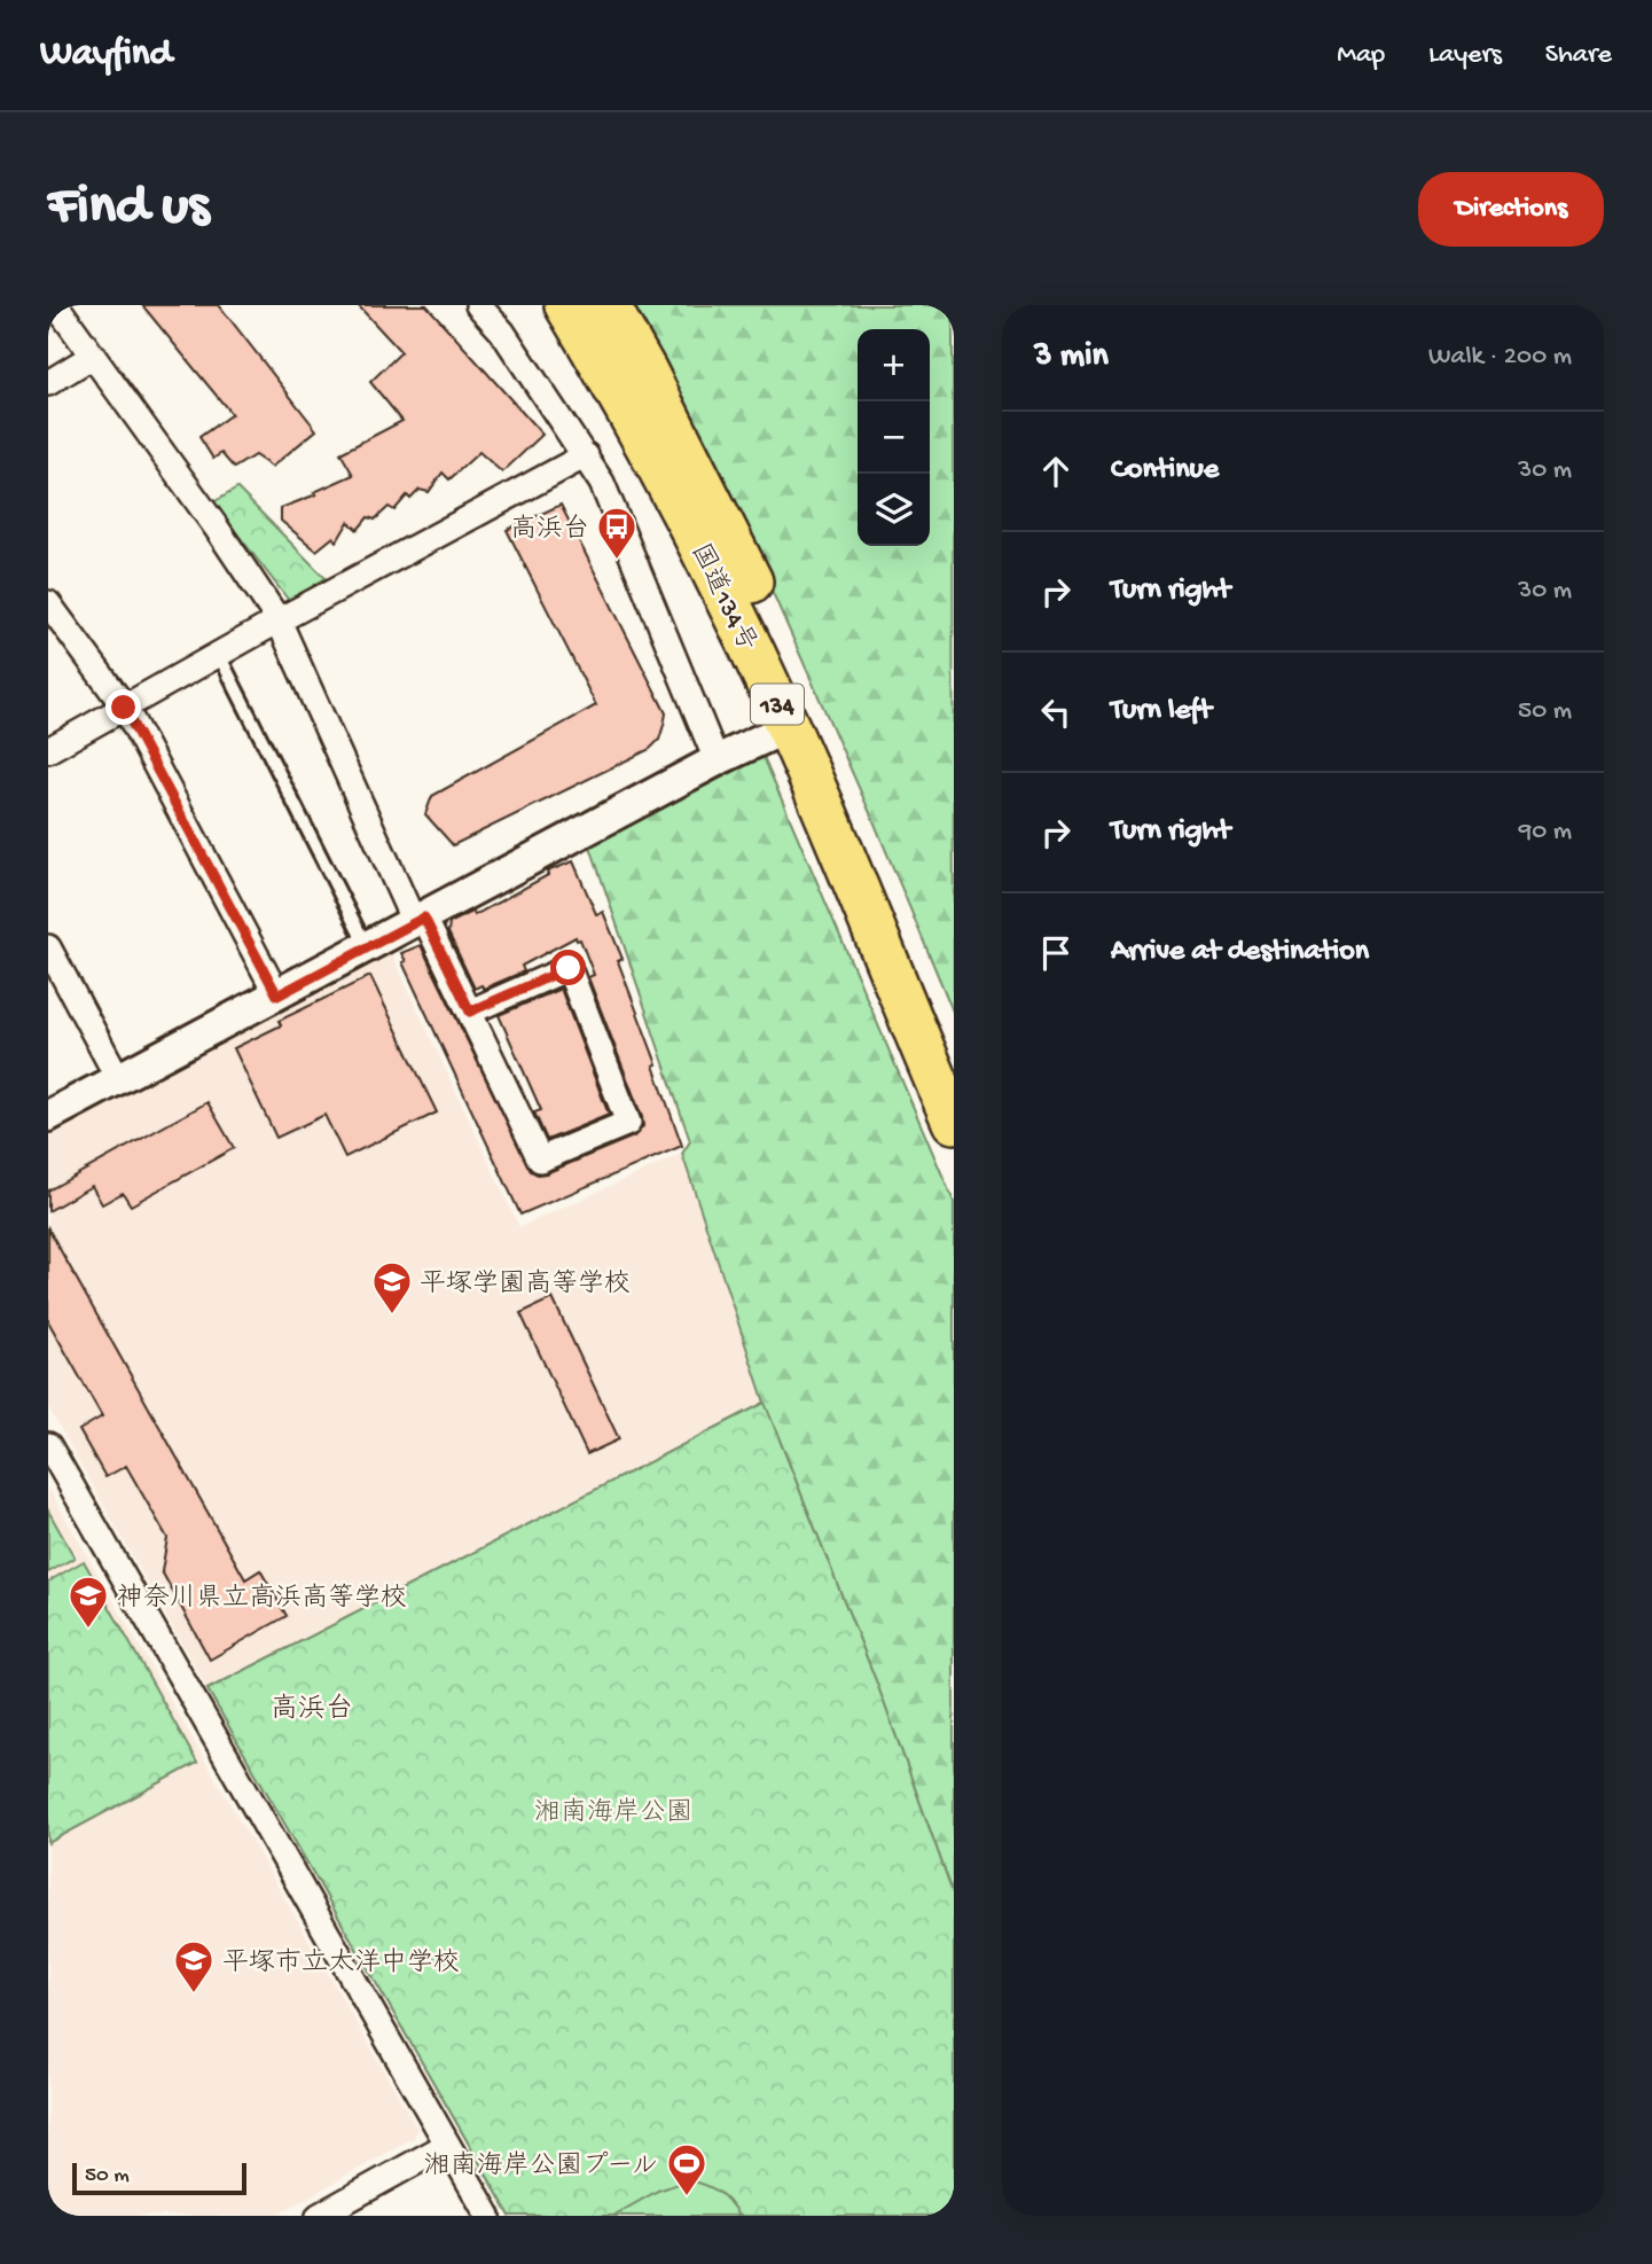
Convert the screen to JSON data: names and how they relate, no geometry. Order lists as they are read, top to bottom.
{
  "streets": {
    "highway": ["国道134号", "134"]
  },
  "districts": ["高浜台"],
  "parks": ["湘南海岸公園"],
  "places": {
    "bus stop": ["高浜台"],
    "school or university": ["平塚学園高等学校", "神奈川県立高浜高等学校", "平塚市立太洋中学校"],
    "sports": ["湘南海岸公園プール"]
  },
  "scale_bar": "50 m",
  "page": {
    "header": "Wayfind",
    "nav": ["Map", "Layers", "Share"],
    "buttons": "Directions",
    "title": "Find us",
    "heading": ["3 min", "Walk · 200 m"],
    "map_buttons": ["+", "−"],
    "list": [
      ["Continue", "30 m"],
      ["Turn right", "30 m"],
      ["Turn left", "50 m"],
      ["Turn right", "90 m"],
      "Arrive at destination"
    ],
    "scale": "50 m"
  }
}
